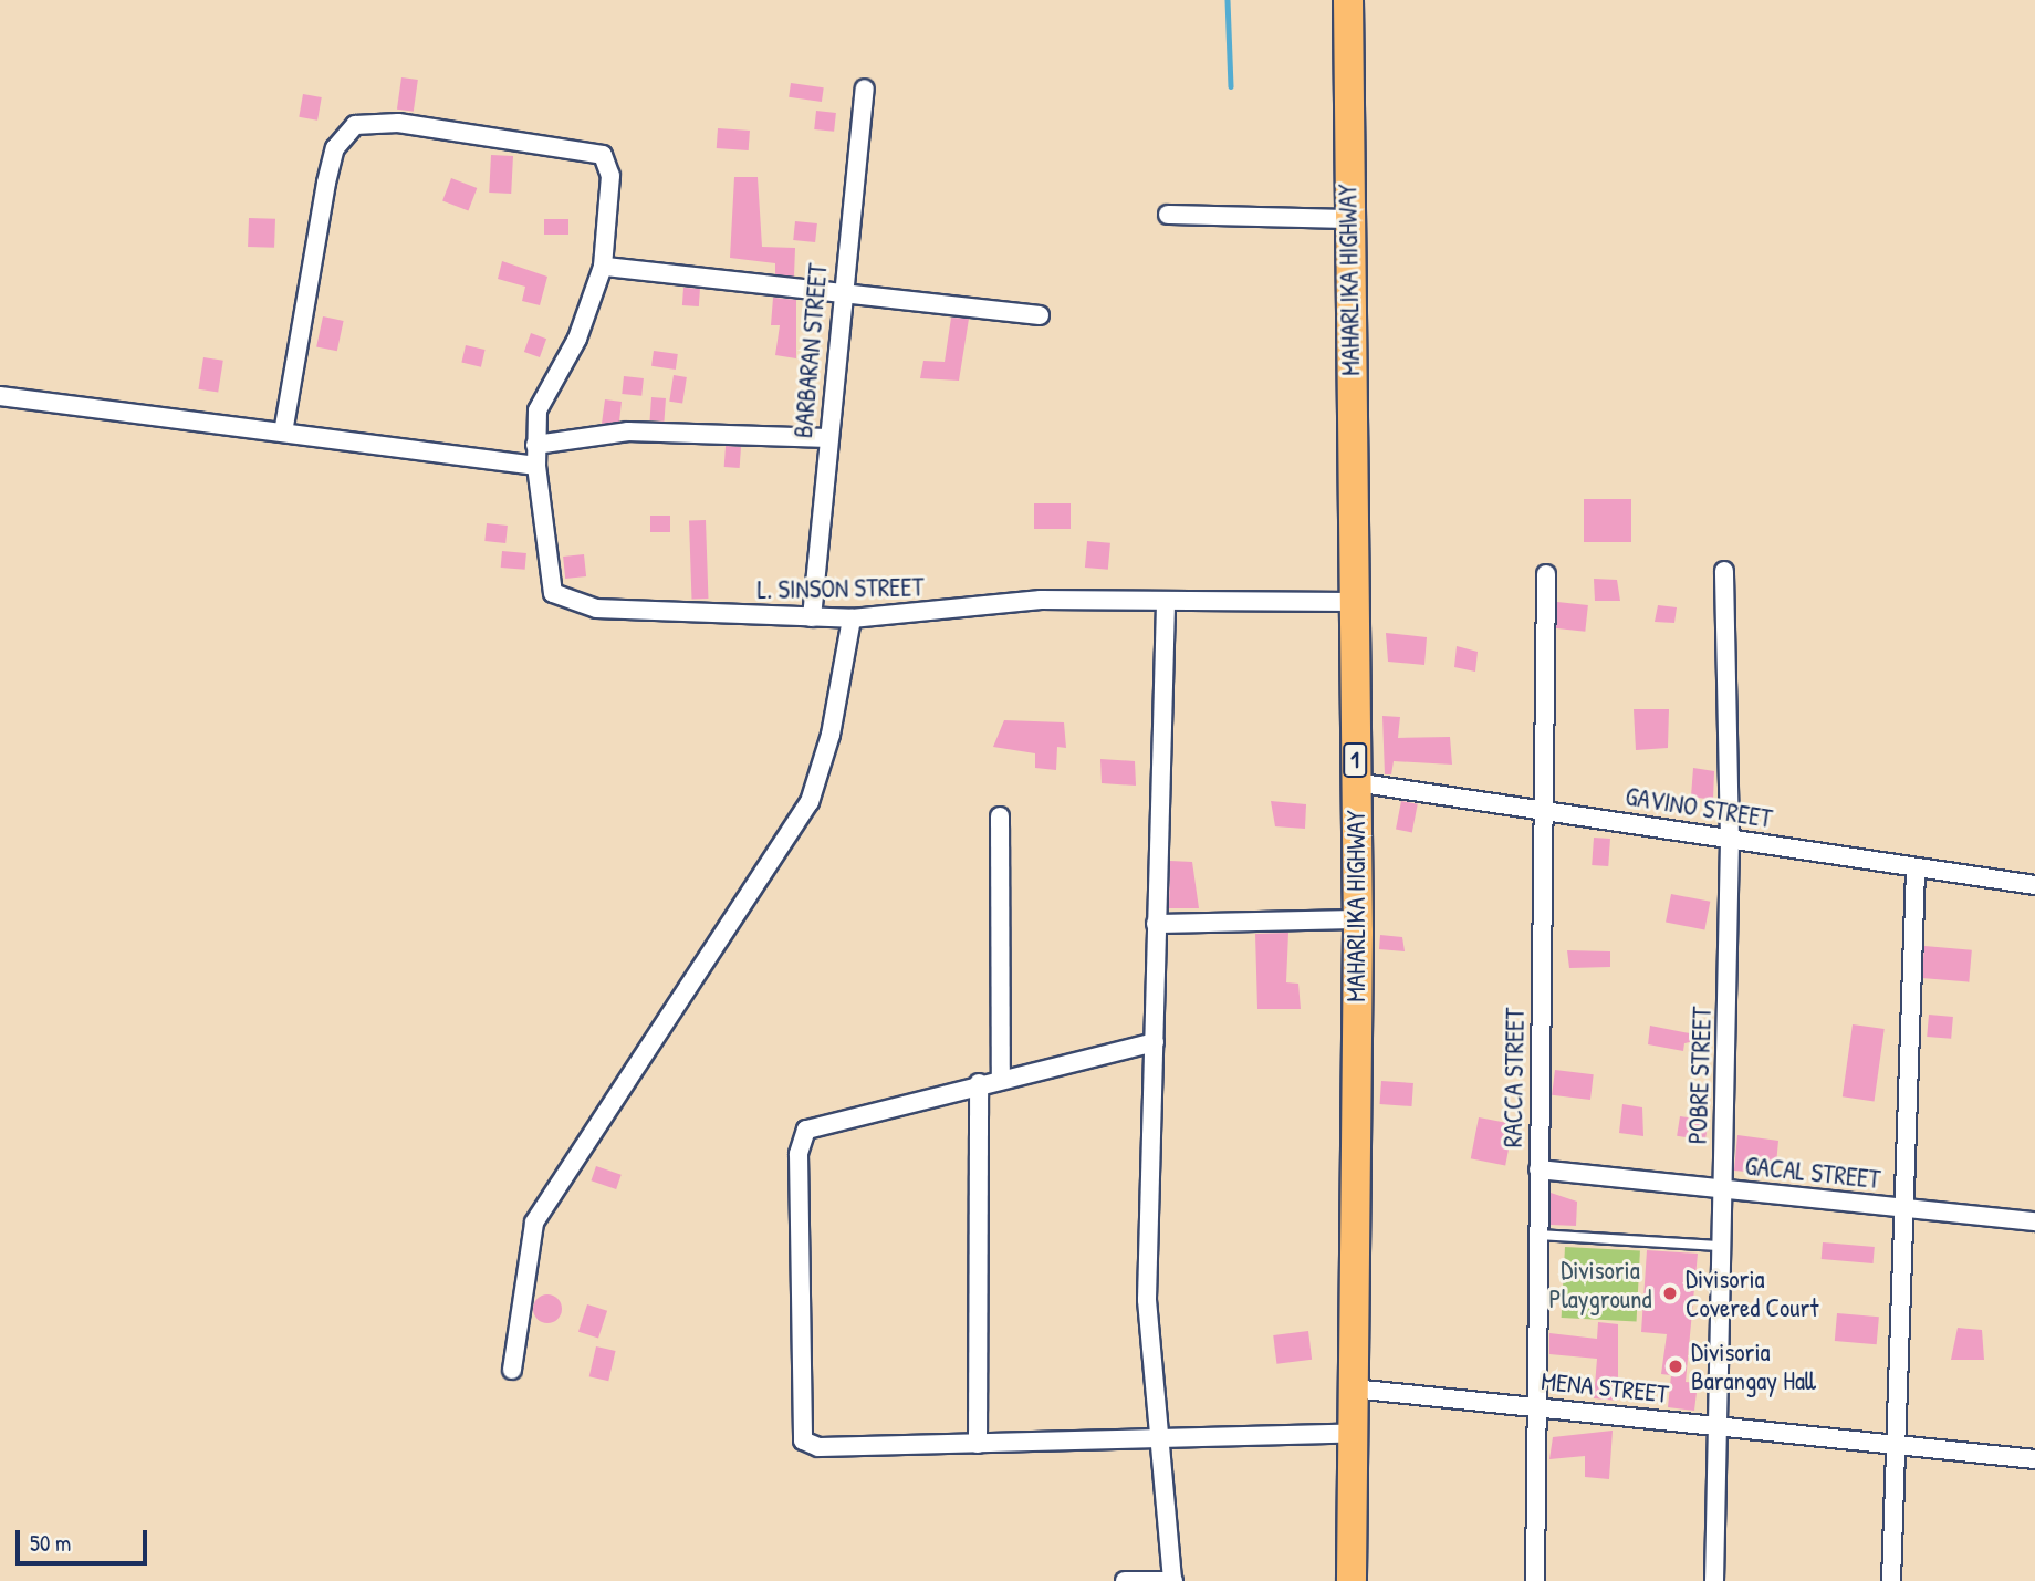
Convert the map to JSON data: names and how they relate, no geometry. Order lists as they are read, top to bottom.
{
  "streets": {
    "highway": ["MAHARLIKA HIGHWAY", "1"],
    "street": [
      "BARBARAN STREET",
      "L. SINSON STREET",
      "GAVINO STREET",
      "POBRE STREET",
      "RACCA STREET",
      "GACAL STREET",
      "MENA STREET"
    ]
  },
  "crossings": [
    ["MAHARLIKA HIGHWAY", "L. SINSON STREET"],
    ["MAHARLIKA HIGHWAY", "GAVINO STREET"],
    ["MAHARLIKA HIGHWAY", "MENA STREET"],
    ["BARBARAN STREET", "L. SINSON STREET"],
    ["GAVINO STREET", "POBRE STREET"],
    ["GAVINO STREET", "RACCA STREET"],
    ["POBRE STREET", "GACAL STREET"],
    ["POBRE STREET", "MENA STREET"],
    ["RACCA STREET", "GACAL STREET"],
    ["RACCA STREET", "MENA STREET"]
  ],
  "parks": ["Divisoria Playground"],
  "places": ["Divisoria Covered Court", "Divisoria Barangay Hall"],
  "scale_bar": "50 m"
}
